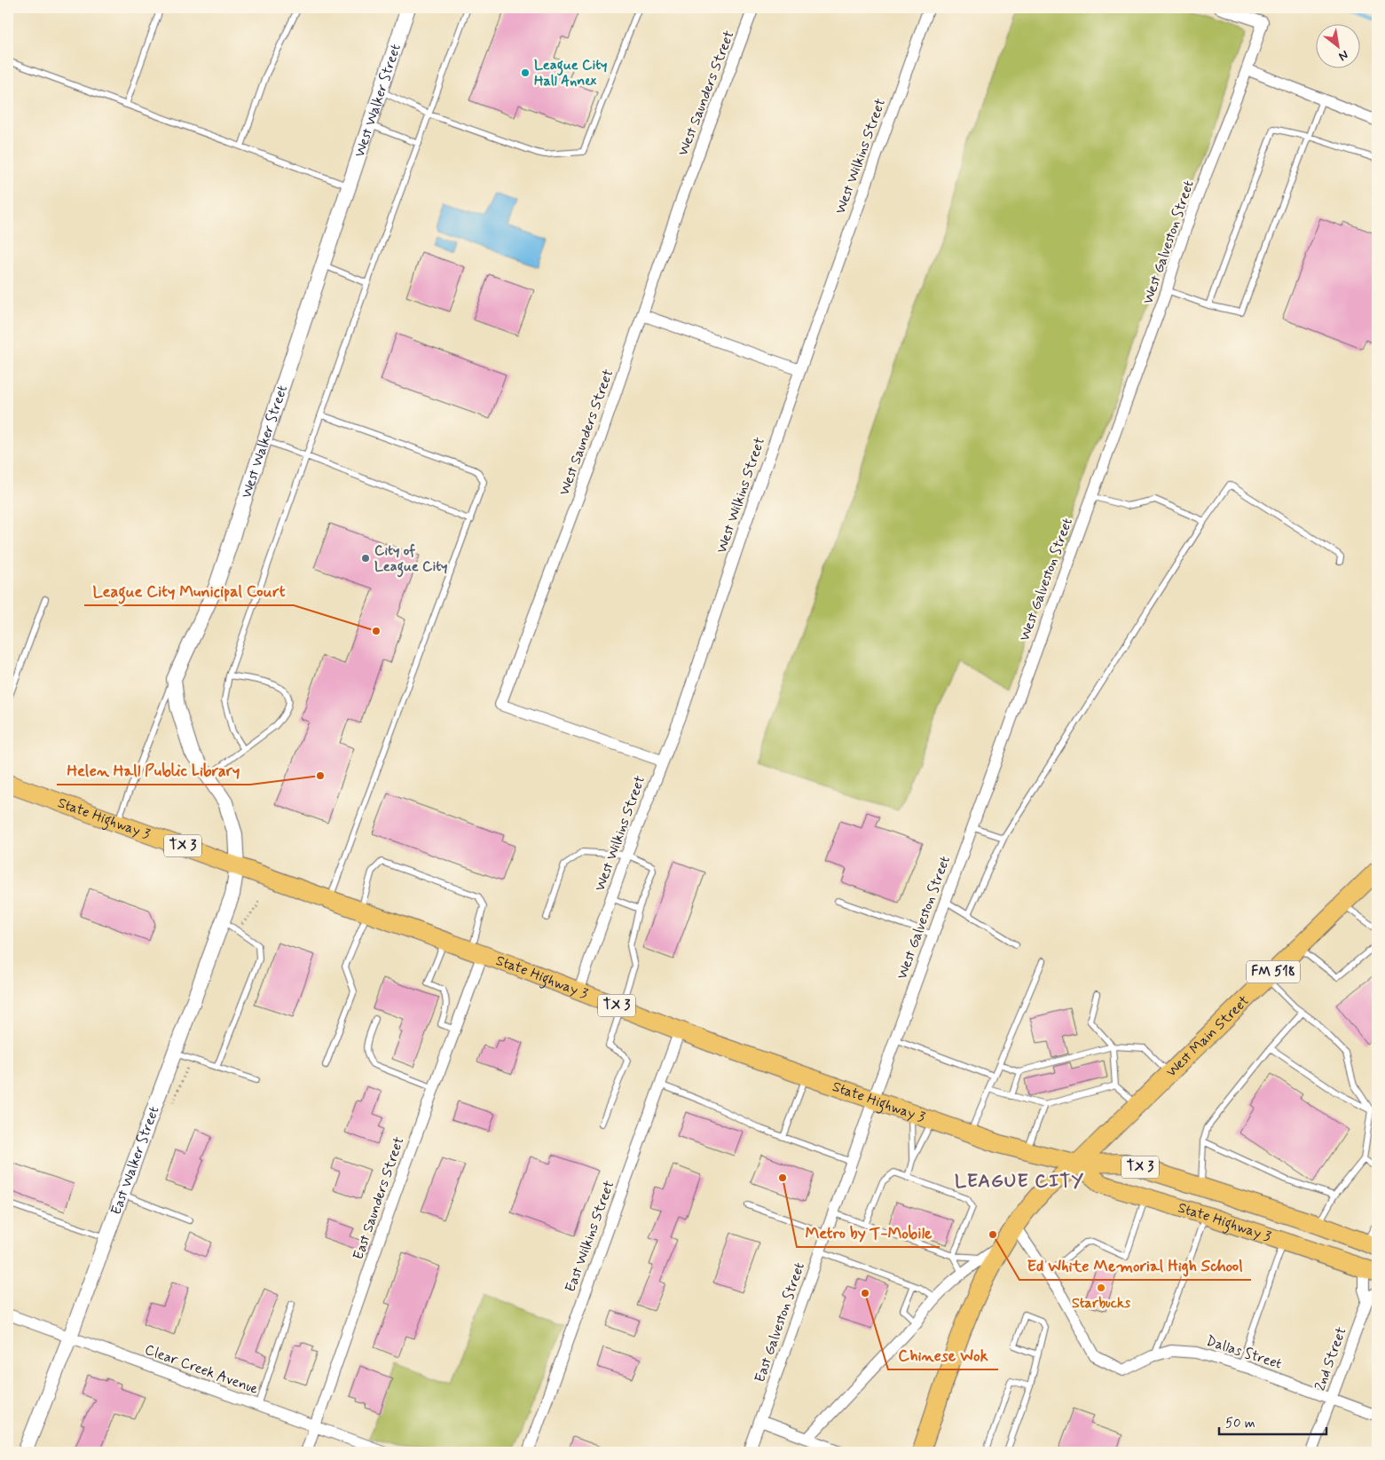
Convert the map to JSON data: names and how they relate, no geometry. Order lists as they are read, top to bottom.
{
  "streets": {
    "main road": [
      "State Highway 3",
      "TX 3",
      "FM 518",
      "West Main Street"
    ],
    "street": [
      "West Saunders Street",
      "West Walker Street",
      "West Wilkins Street",
      "West Galveston Street",
      "East Walker Street",
      "East Saunders Street",
      "East Wilkins Street",
      "East Galveston Street",
      "Dallas Street",
      "2nd Street",
      "Clear Creek Avenue"
    ]
  },
  "crossings": [
    ["West Saunders Street", "West Wilkins Street"],
    ["West Wilkins Street", "State Highway 3"],
    ["West Galveston Street", "State Highway 3"],
    ["West Galveston Street", "East Galveston Street"],
    ["State Highway 3", "FM 518"],
    ["State Highway 3", "West Main Street"],
    ["State Highway 3", "East Walker Street"],
    ["State Highway 3", "East Saunders Street"],
    ["State Highway 3", "East Wilkins Street"],
    ["State Highway 3", "East Galveston Street"],
    ["FM 518", "West Main Street"],
    ["FM 518", "Dallas Street"],
    ["East Walker Street", "Clear Creek Avenue"],
    ["East Saunders Street", "Clear Creek Avenue"],
    ["Dallas Street", "2nd Street"]
  ],
  "districts": ["LEAGUE CITY"],
  "places": [
    "League City Hall Annex",
    "City of League City",
    "League City Municipal Court",
    "Helen Hall Public Library",
    "Metro by T-Mobile",
    "Ed White Memorial High School",
    "Starbucks",
    "Chinese Wok"
  ],
  "scale_bar": "50 m",
  "north": "bottom right"
}
